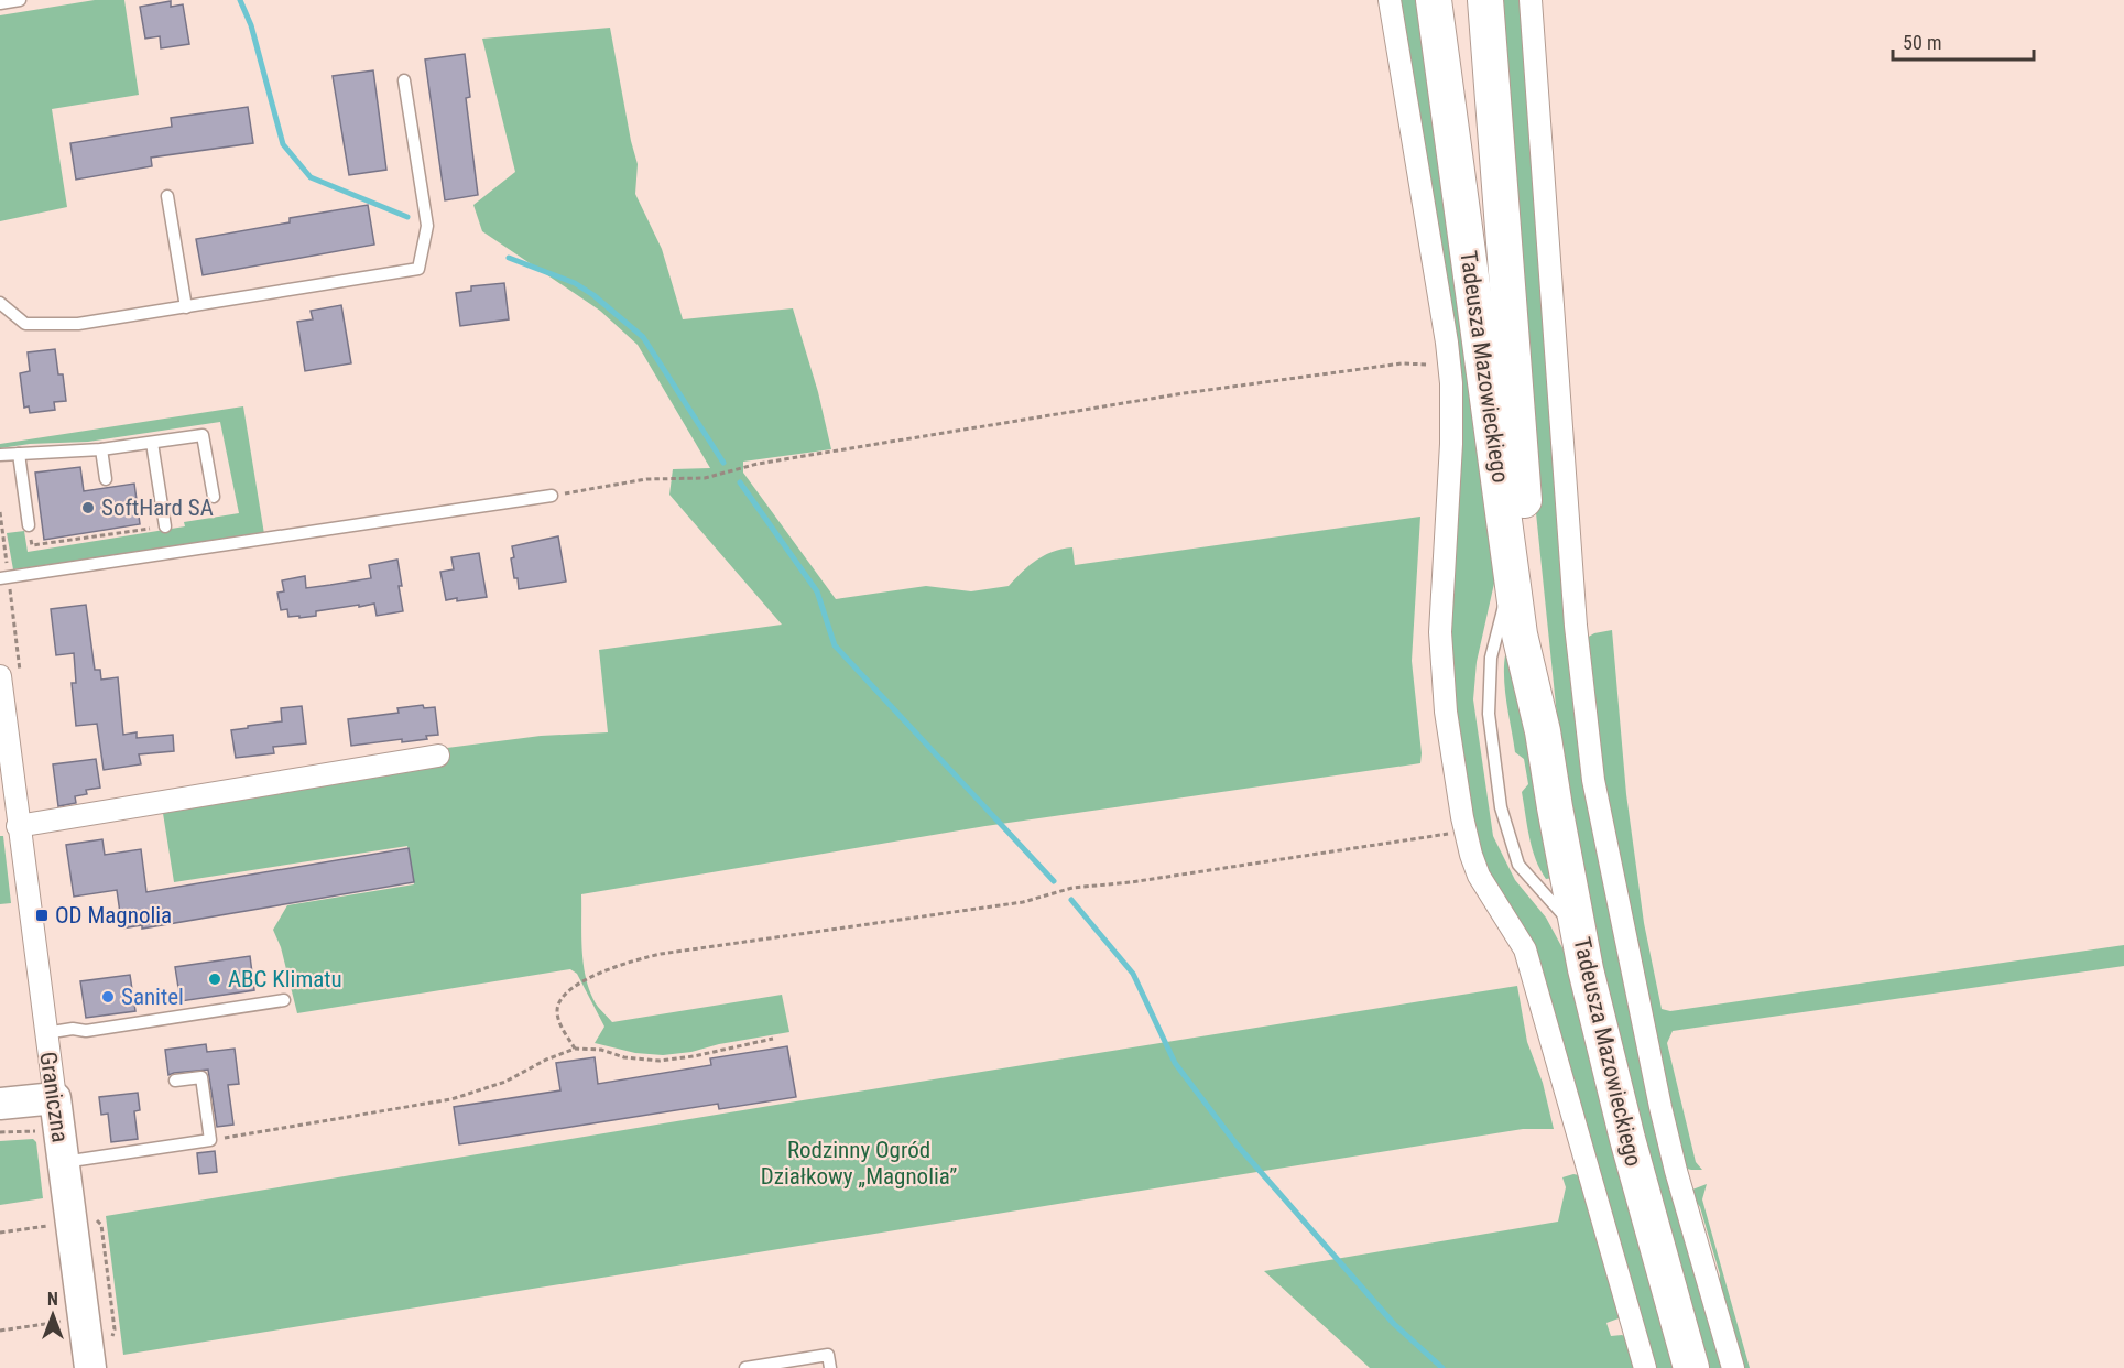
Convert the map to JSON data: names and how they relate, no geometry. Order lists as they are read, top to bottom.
{
  "streets": {
    "main road": ["Tadeusza Mazowieckiego"],
    "street": ["Graniczna"]
  },
  "parks": ["Rodzinny Ogród Działkowy „Magnolia”"],
  "places": {
    "other": ["SoftHard SA", "ABC Klimatu", "Sanitel"],
    "transit": ["OD Magnolia"]
  },
  "scale_bar": "50 m",
  "north": "top"
}
